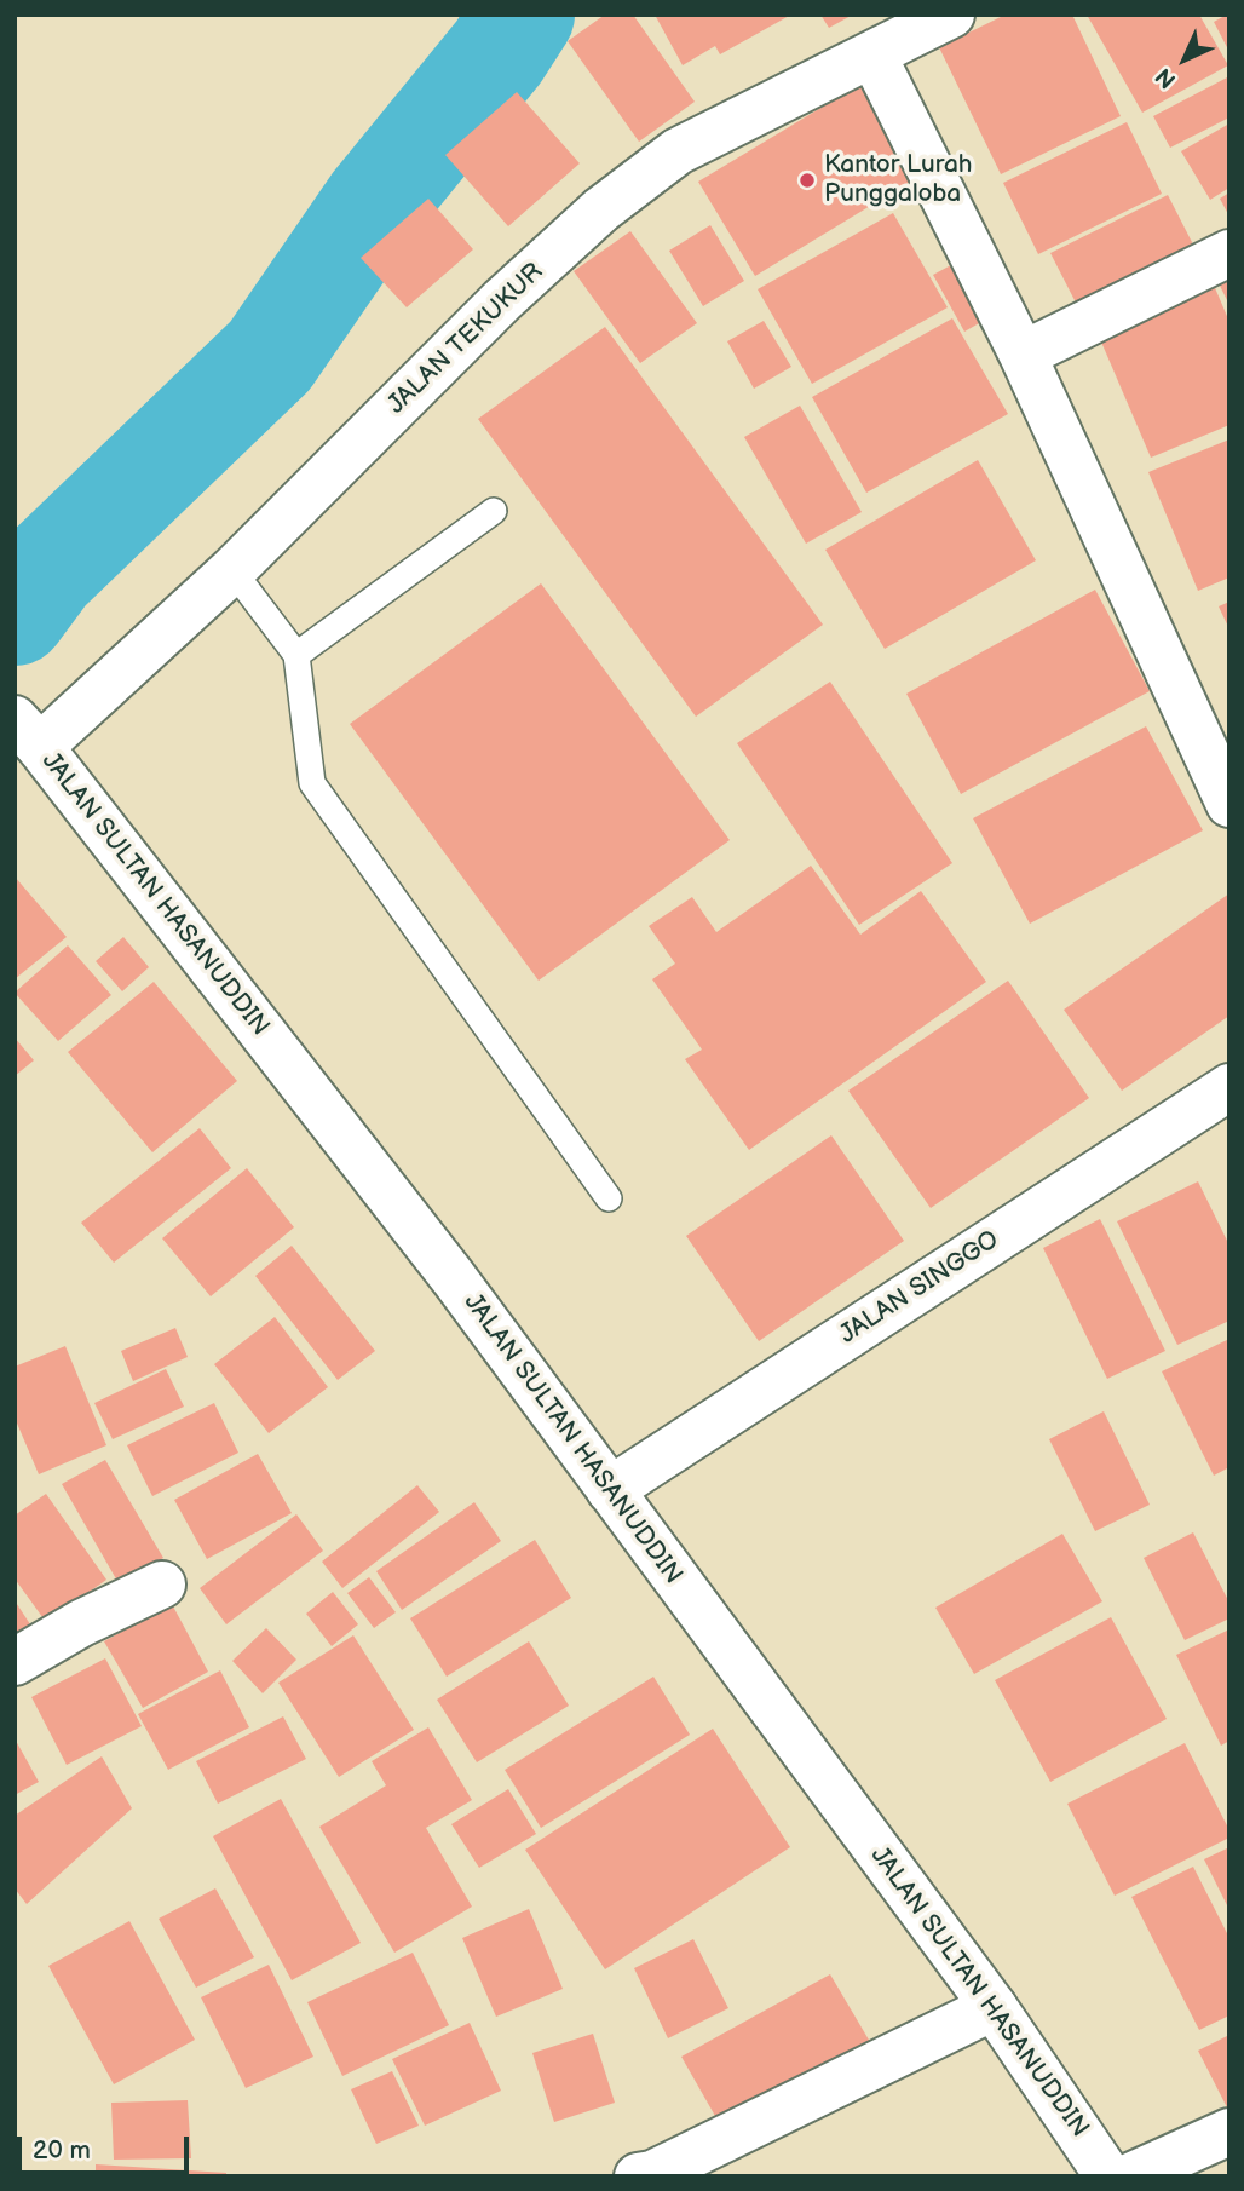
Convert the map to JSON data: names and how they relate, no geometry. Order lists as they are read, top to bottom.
{
  "streets": {
    "main road": ["JALAN TEKUKUR", "JALAN SULTAN HASANUDDIN", "JALAN SINGGO"]
  },
  "crossings": [
    ["JALAN TEKUKUR", "JALAN SULTAN HASANUDDIN"],
    ["JALAN SULTAN HASANUDDIN", "JALAN SINGGO"]
  ],
  "places": ["Kantor Lurah Punggaloba"],
  "scale_bar": "20 m",
  "north": "bottom left"
}
